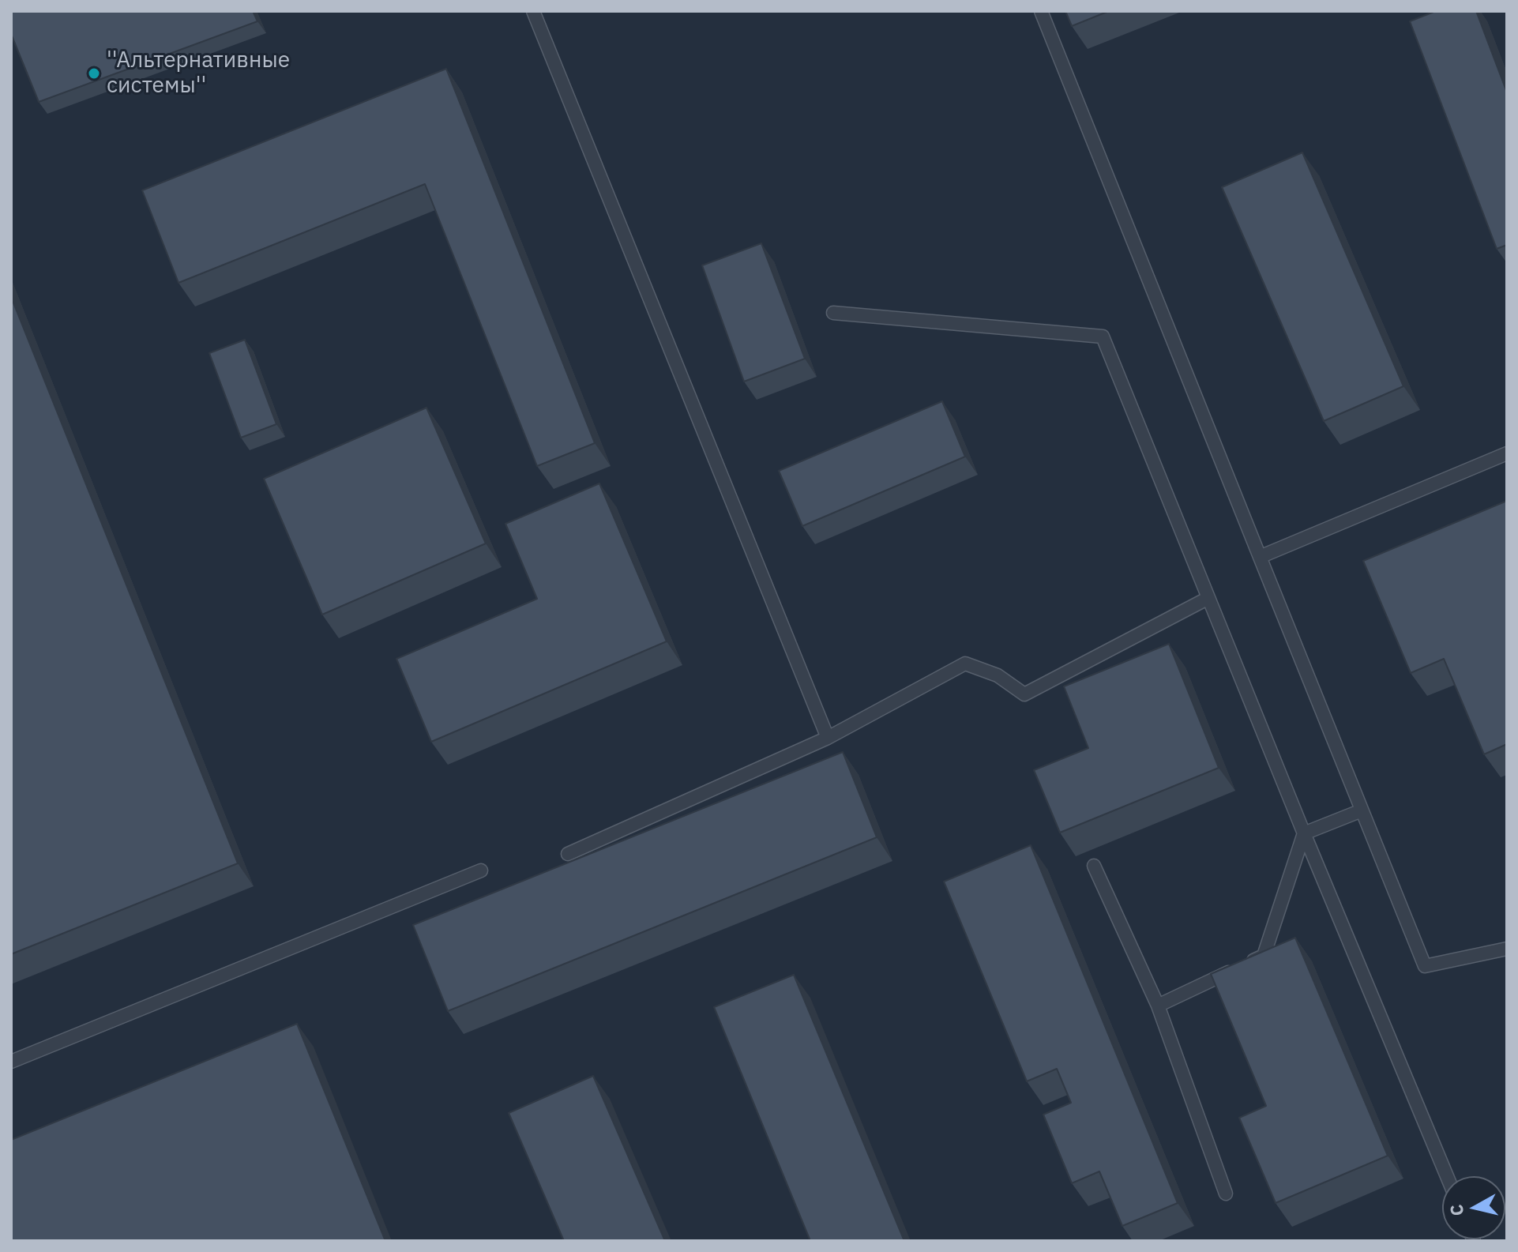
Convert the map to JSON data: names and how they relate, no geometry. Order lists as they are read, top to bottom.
{
  "places": ["''Альтернативные системы''"],
  "north": "left"
}
